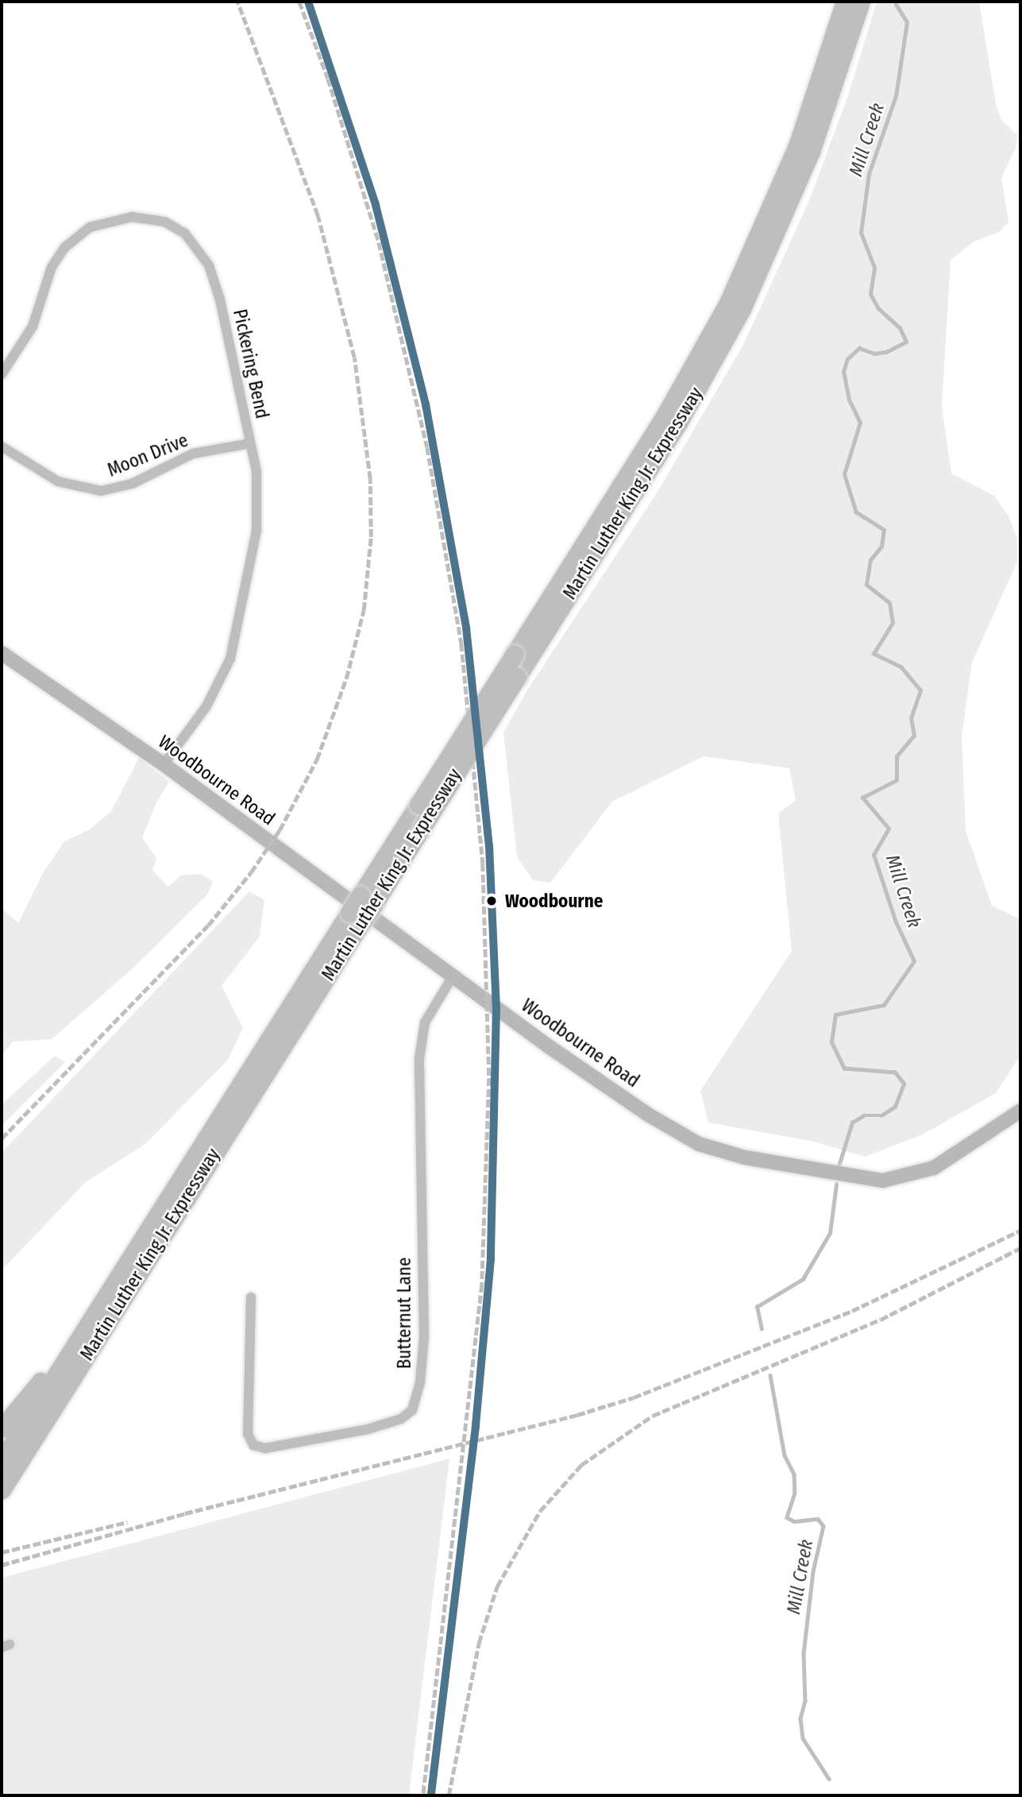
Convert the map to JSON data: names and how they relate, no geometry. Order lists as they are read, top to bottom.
{
  "streets": {
    "highway": ["Martin Luther King Jr. Expressway"],
    "main road": ["Woodbourne Road"],
    "street": ["Pickering Bend", "Moon Drive", "Butternut Lane"]
  },
  "crossings": [
    ["Pickering Bend", "Moon Drive"],
    ["Pickering Bend", "Woodbourne Road"],
    ["Woodbourne Road", "Butternut Lane"]
  ],
  "water": ["Mill Creek"],
  "places": ["Woodbourne"]
}
